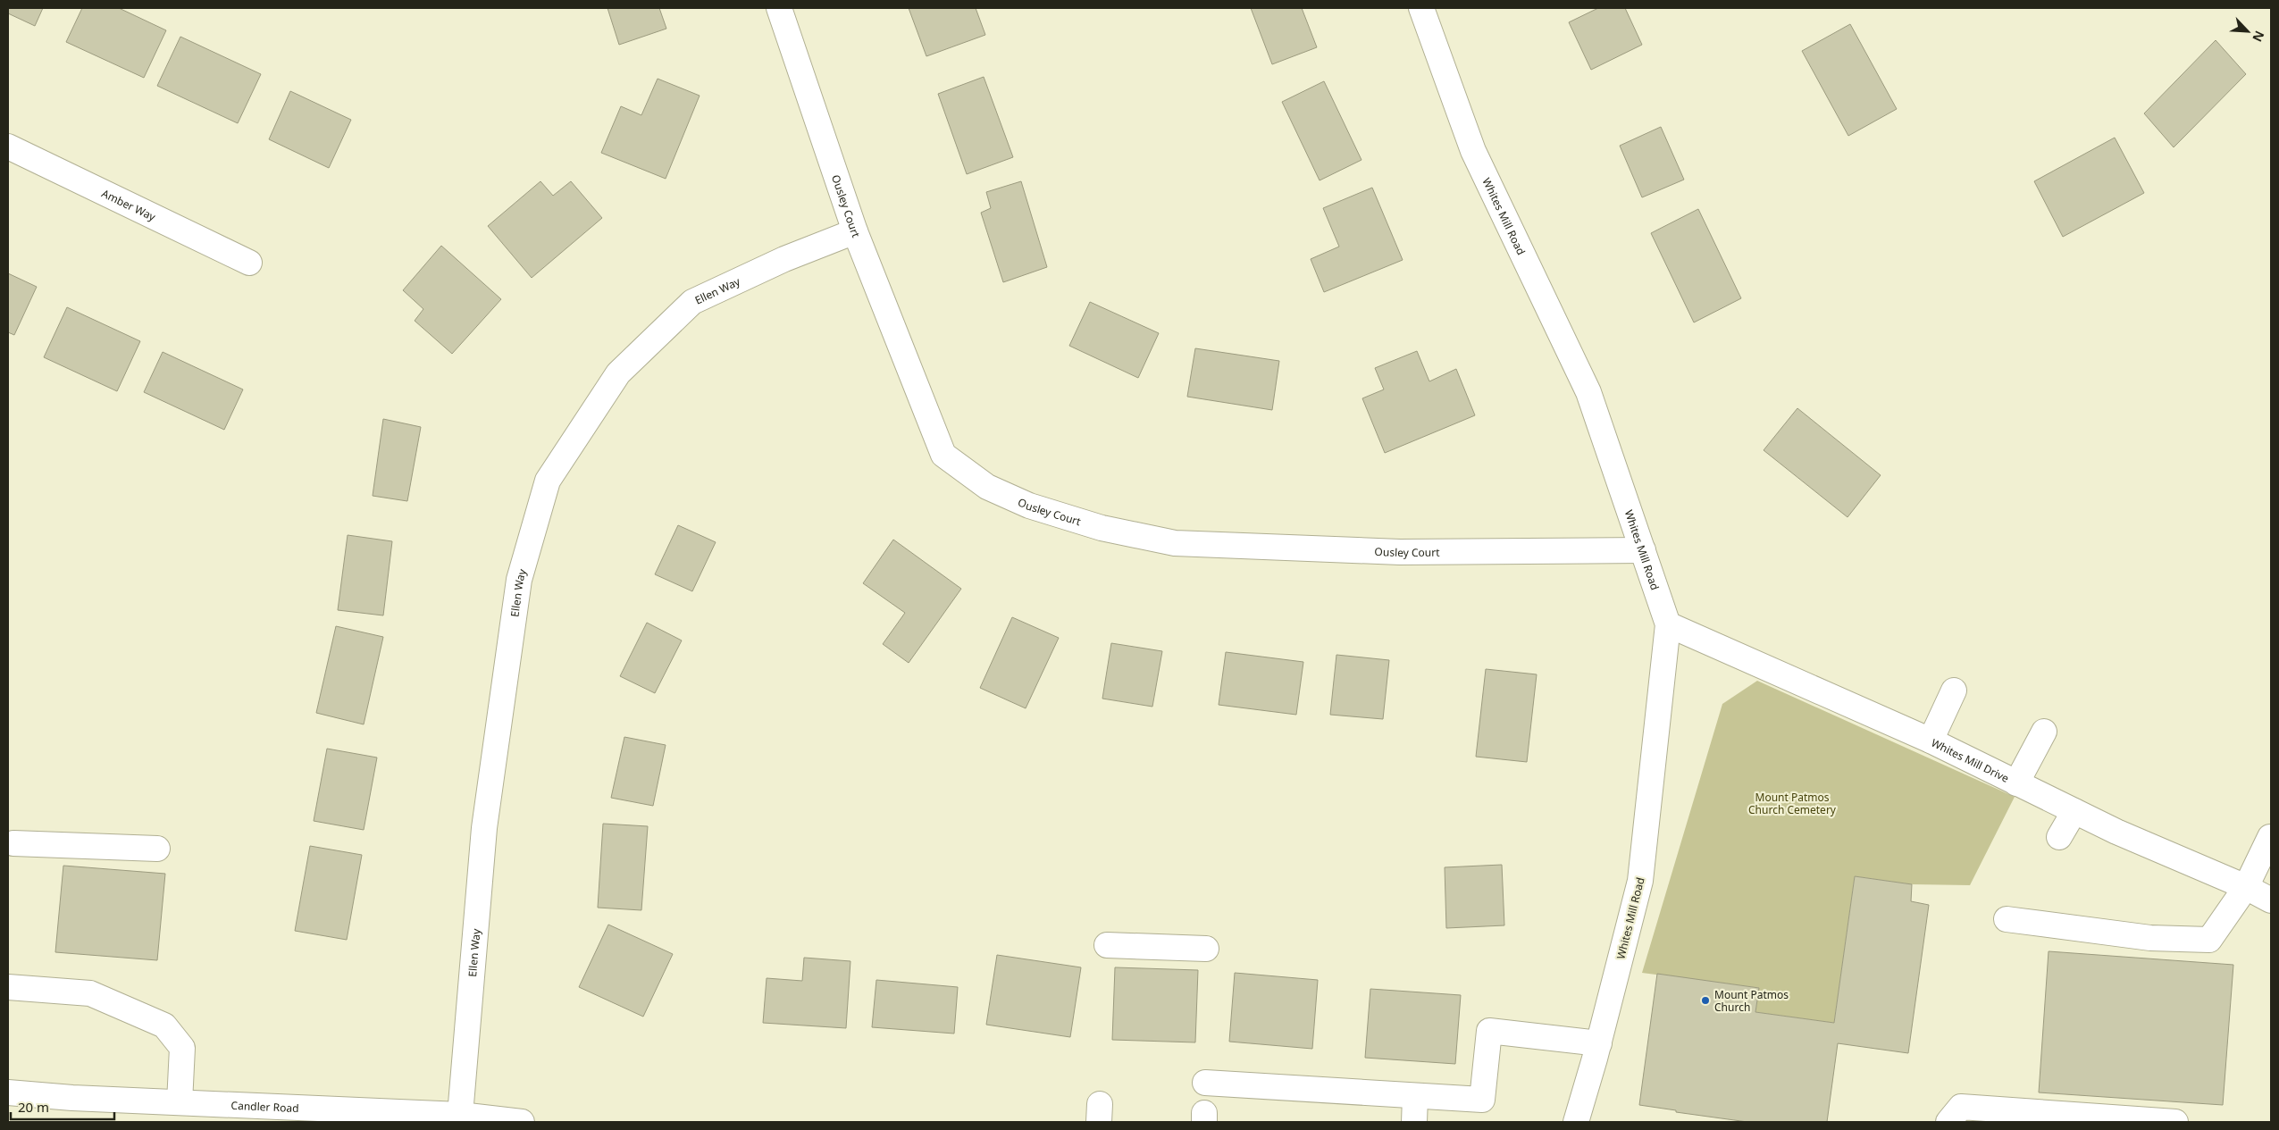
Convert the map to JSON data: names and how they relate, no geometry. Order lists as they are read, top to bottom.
{
  "streets": {
    "street": [
      "Amber Way",
      "Ousley Court",
      "Whites Mill Road",
      "Ellen Way",
      "Whites Mill Drive",
      "Candler Road"
    ]
  },
  "crossings": [
    ["Ousley Court", "Whites Mill Road"],
    ["Ousley Court", "Ellen Way"],
    ["Whites Mill Road", "Whites Mill Drive"],
    ["Ellen Way", "Candler Road"]
  ],
  "parks": ["Mount Patmos Church Cemetery"],
  "places": ["Mount Patmos Church"],
  "scale_bar": "20 m",
  "north": "bottom right"
}
